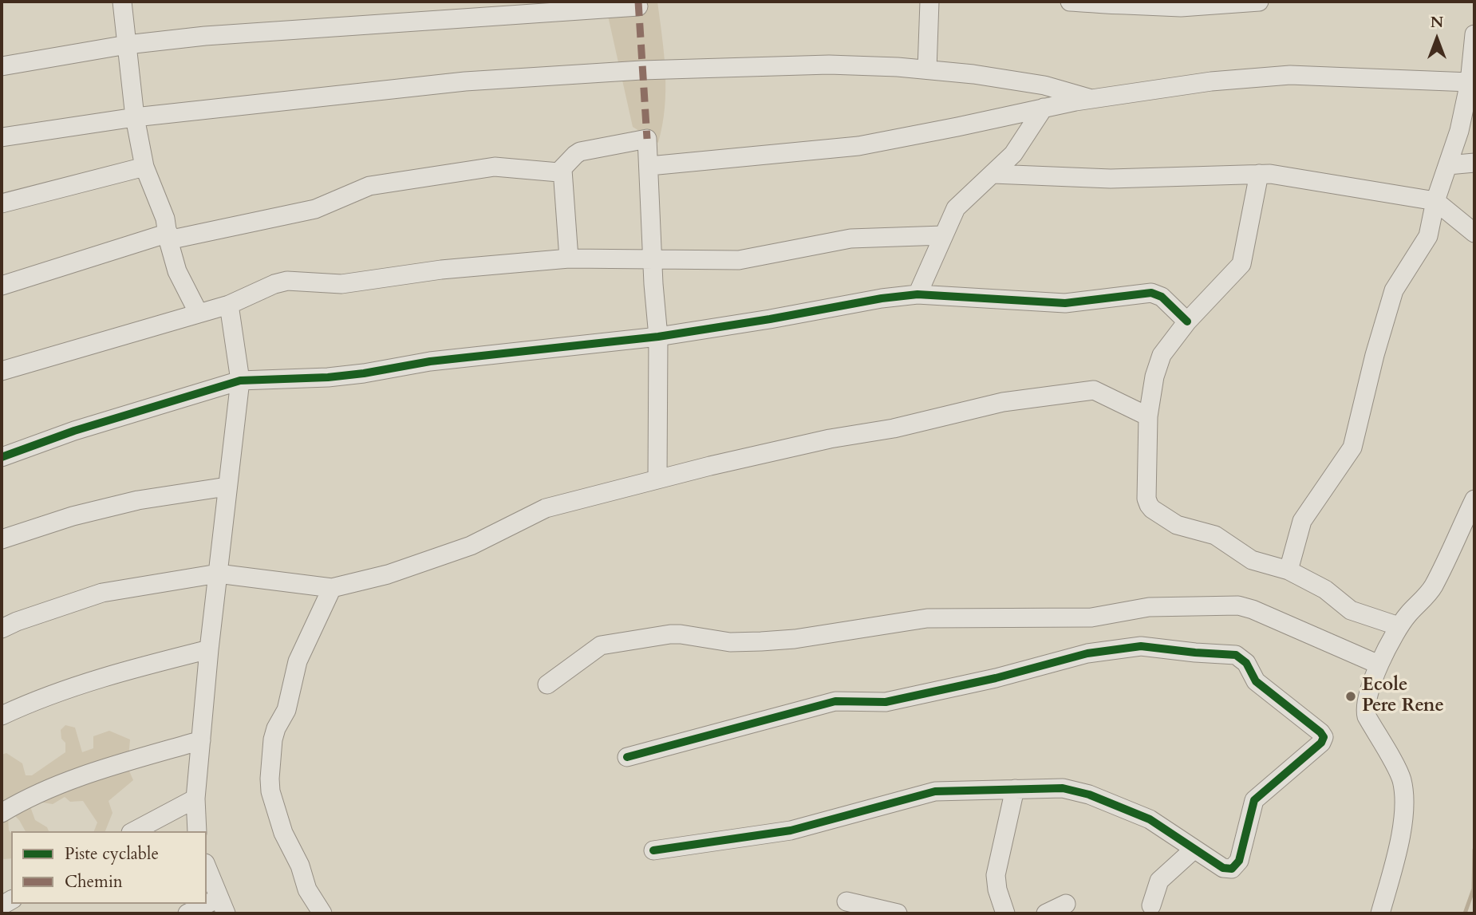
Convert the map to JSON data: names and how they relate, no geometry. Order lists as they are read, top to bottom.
{
  "places": ["Ecole Pere Rene"],
  "legend": ["Piste cyclable", "Chemin"],
  "north": "top"
}
